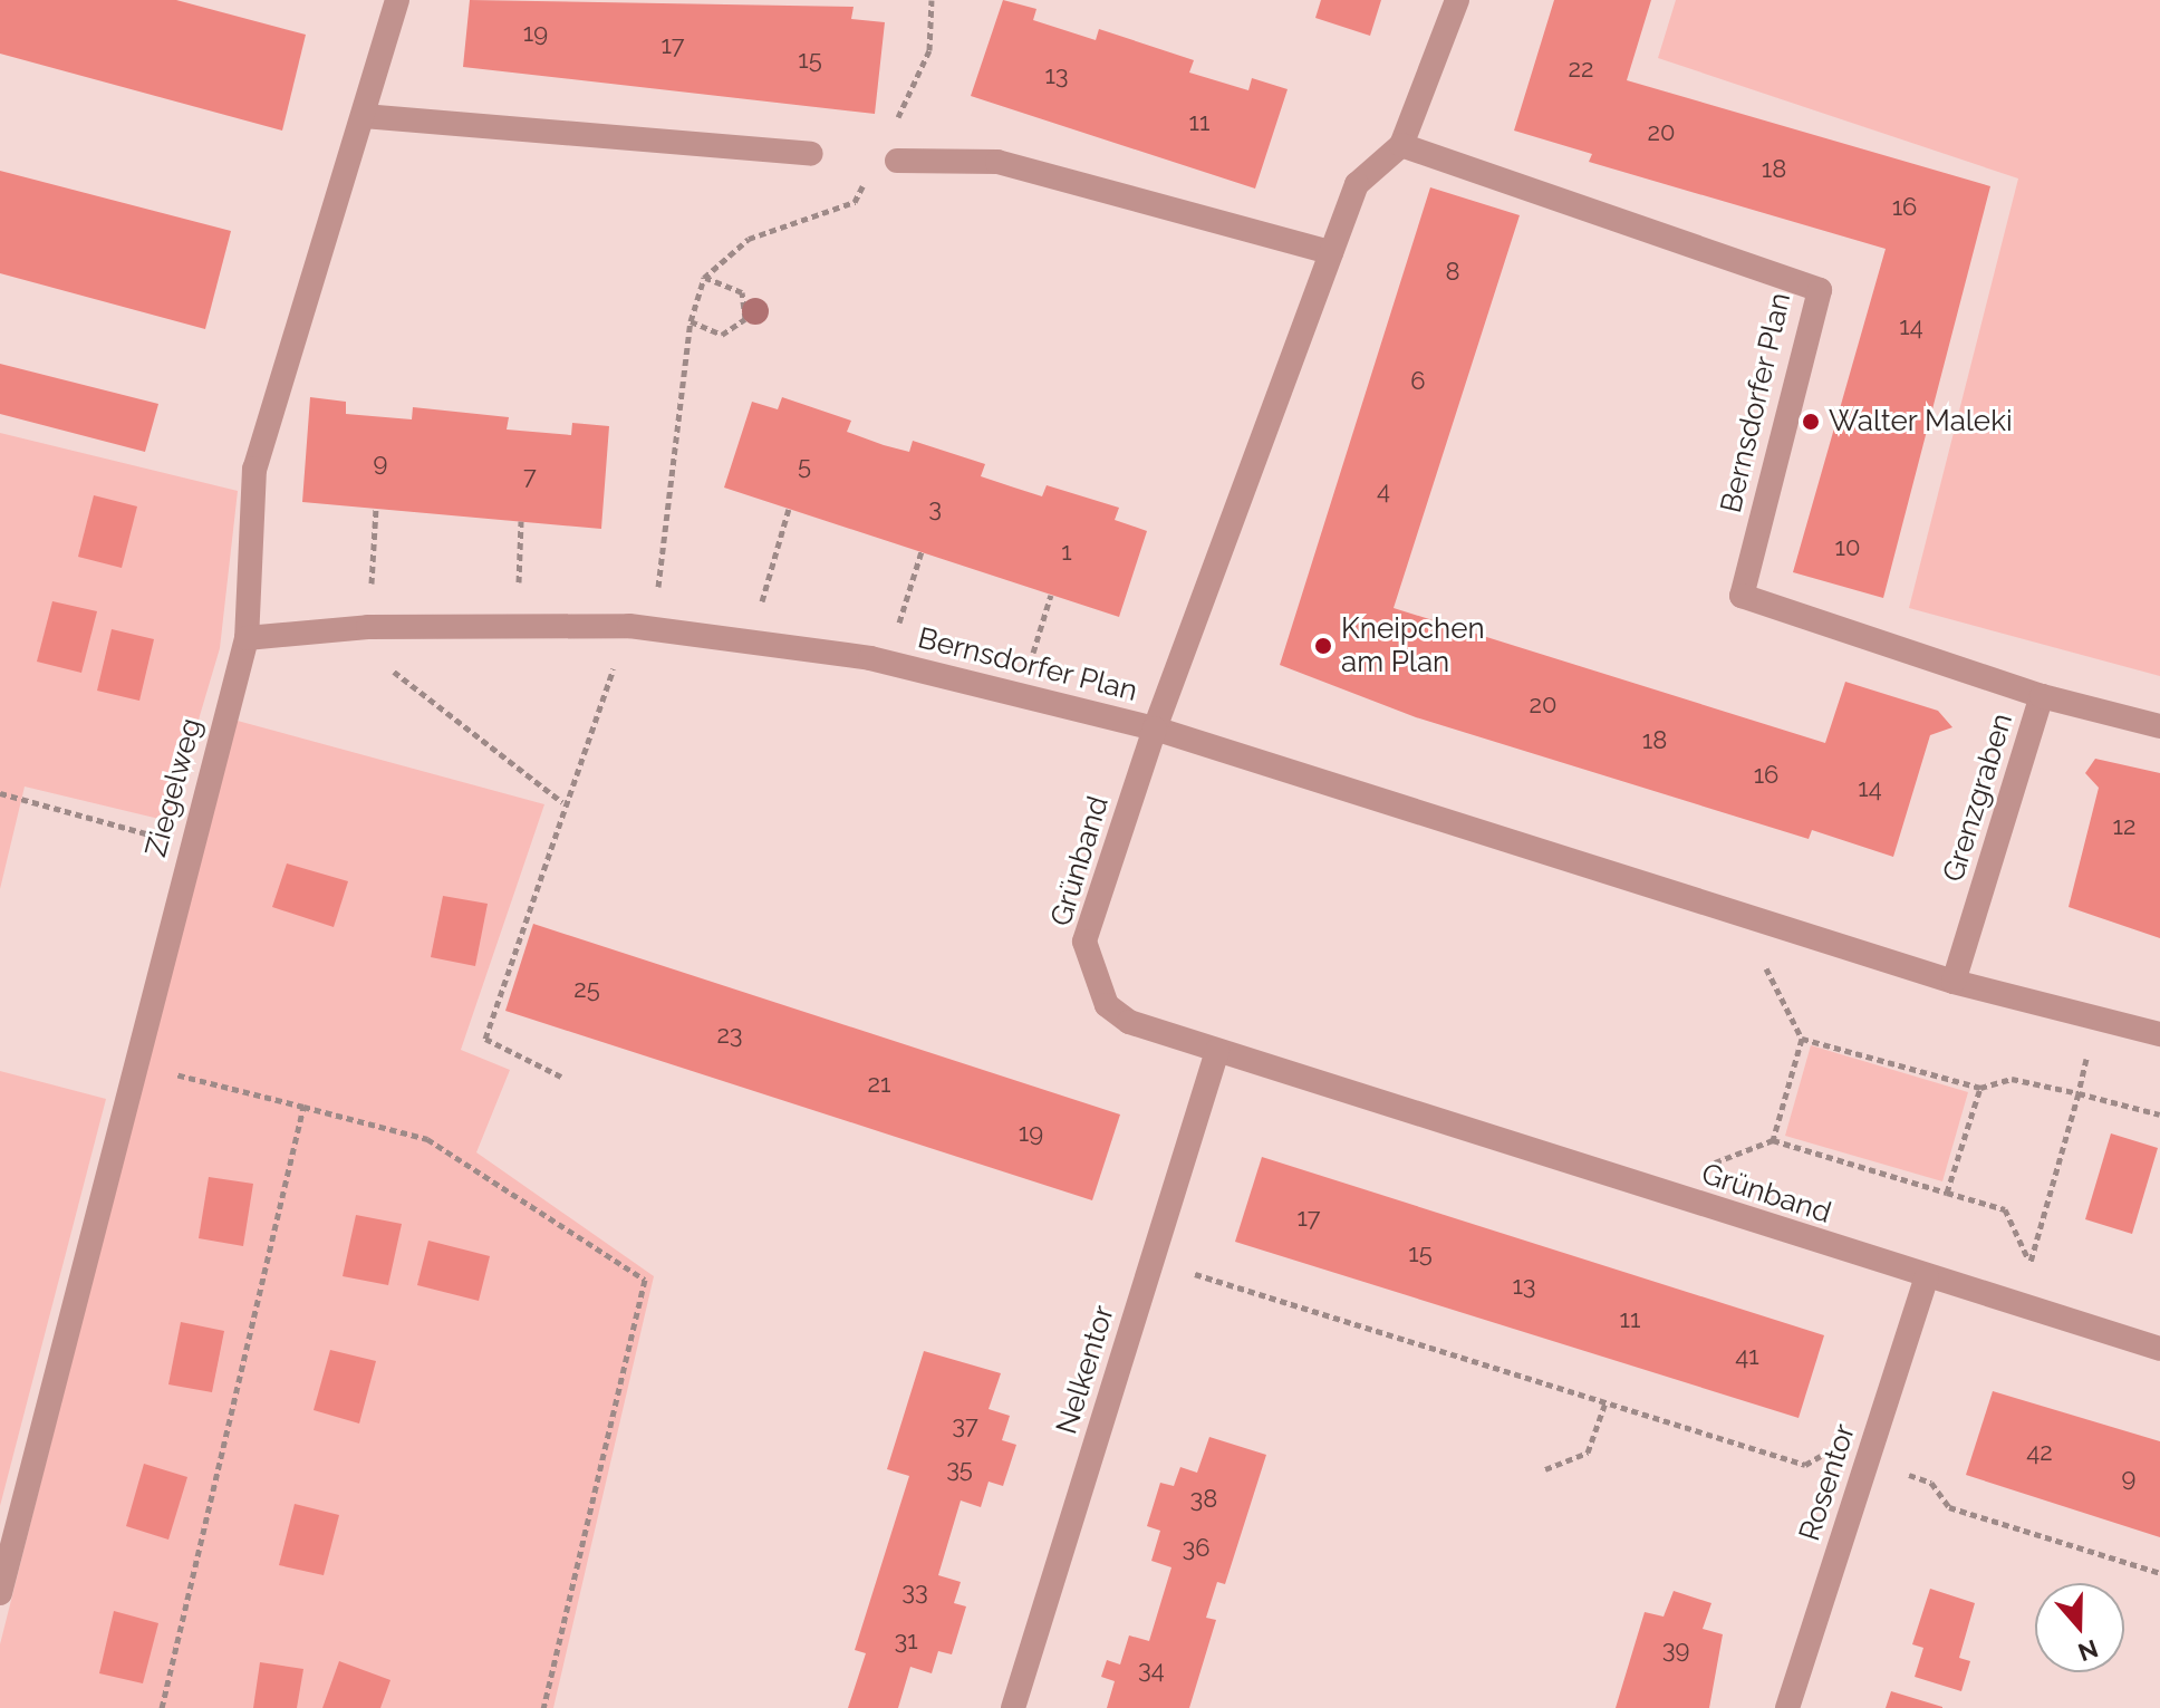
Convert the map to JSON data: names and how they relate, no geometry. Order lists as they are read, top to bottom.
{
  "streets": {
    "street": [
      "Bernsdorfer Plan",
      "Ziegelweg",
      "Grenzgraben",
      "Grünband",
      "Nelkentor",
      "Rosentor"
    ]
  },
  "crossings": [
    ["Bernsdorfer Plan", "Ziegelweg"],
    ["Bernsdorfer Plan", "Grenzgraben"],
    ["Bernsdorfer Plan", "Grünband"],
    ["Grünband", "Nelkentor"],
    ["Grünband", "Rosentor"]
  ],
  "places": ["Walter Maleki", "Kneipchen am Plan"],
  "house_numbers": [
    "19",
    "17",
    "15",
    "22",
    "13",
    "11",
    "20",
    "18",
    "16",
    "8",
    "14",
    "6",
    "9",
    "5",
    "7",
    "4",
    "3",
    "10",
    "1",
    "20",
    "18",
    "16",
    "14",
    "12",
    "25",
    "23",
    "21",
    "19",
    "17",
    "15",
    "13",
    "11",
    "41",
    "37",
    "42",
    "35",
    "9",
    "38",
    "36",
    "33",
    "31",
    "39",
    "34"
  ],
  "north": "bottom"
}
